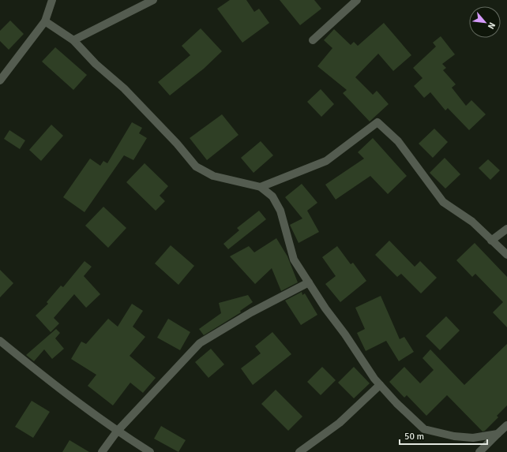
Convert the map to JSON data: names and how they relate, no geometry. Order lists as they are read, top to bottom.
{
  "scale_bar": "50 m",
  "north": "bottom right"
}
